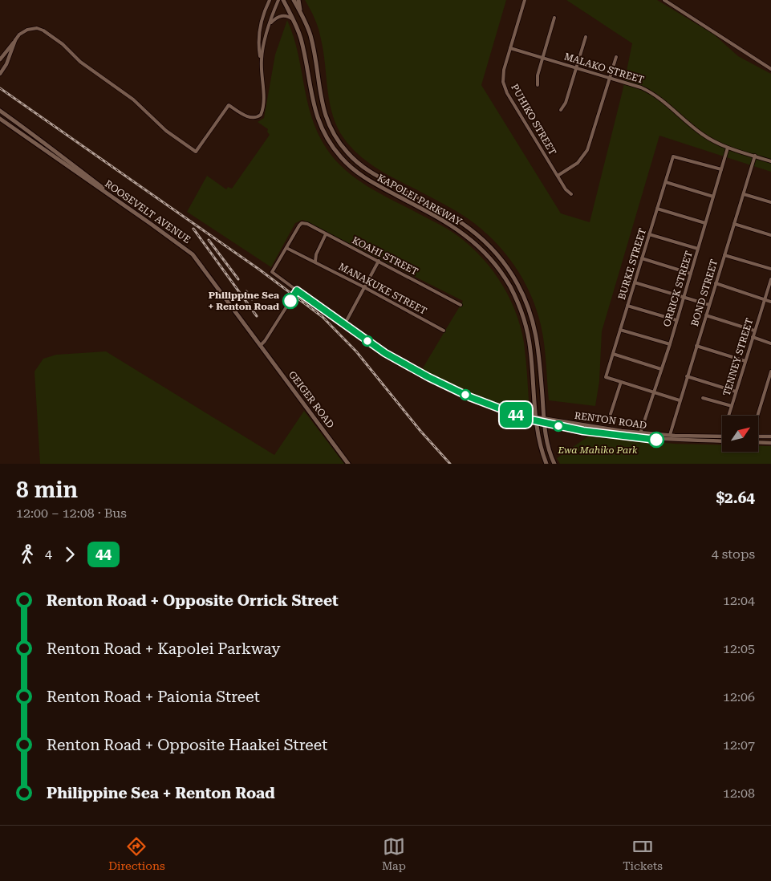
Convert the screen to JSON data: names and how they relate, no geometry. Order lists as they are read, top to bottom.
{
  "streets": {
    "main road": ["KAPOLEI PARKWAY", "ROOSEVELT AVENUE", "GEIGER ROAD"],
    "street": [
      "MALAKO STREET",
      "PUHIKO STREET",
      "KOAHI STREET",
      "BURKE STREET",
      "MANAKUKE STREET",
      "ORRICK STREET",
      "BOND STREET",
      "TENNEY STREET",
      "RENTON ROAD"
    ]
  },
  "crossings": [
    ["MALAKO STREET", "PUHIKO STREET"],
    ["MALAKO STREET", "ORRICK STREET"],
    ["MALAKO STREET", "BOND STREET"],
    ["KAPOLEI PARKWAY", "RENTON ROAD"],
    ["ROOSEVELT AVENUE", "GEIGER ROAD"],
    ["KOAHI STREET", "MANAKUKE STREET"],
    ["KOAHI STREET", "RENTON ROAD"],
    ["BURKE STREET", "ORRICK STREET"],
    ["MANAKUKE STREET", "RENTON ROAD"],
    ["ORRICK STREET", "RENTON ROAD"],
    ["BOND STREET", "RENTON ROAD"]
  ],
  "parks": ["Ewa Mahiko Park"],
  "places": ["Philippine Sea + Renton Road"],
  "lines": ["bus line 44"],
  "north": "top right",
  "page": {
    "on_map": "44",
    "heading": ["8 min", "12:00 – 12:08 · Bus", "$2.64"],
    "legs": ["4", "44", "4 stops"],
    "list": [
      {
        "name": "Renton Road + Opposite Orrick Street",
        "value": "12:04"
      },
      {
        "name": "Renton Road + Kapolei Parkway",
        "value": "12:05"
      },
      {
        "name": "Renton Road + Paionia Street",
        "value": "12:06"
      },
      {
        "name": "Renton Road + Opposite Haakei Street",
        "value": "12:07"
      },
      {
        "name": "Philippine Sea + Renton Road",
        "value": "12:08"
      }
    ],
    "tabs": ["Directions", "Map", "Tickets"]
  }
}
